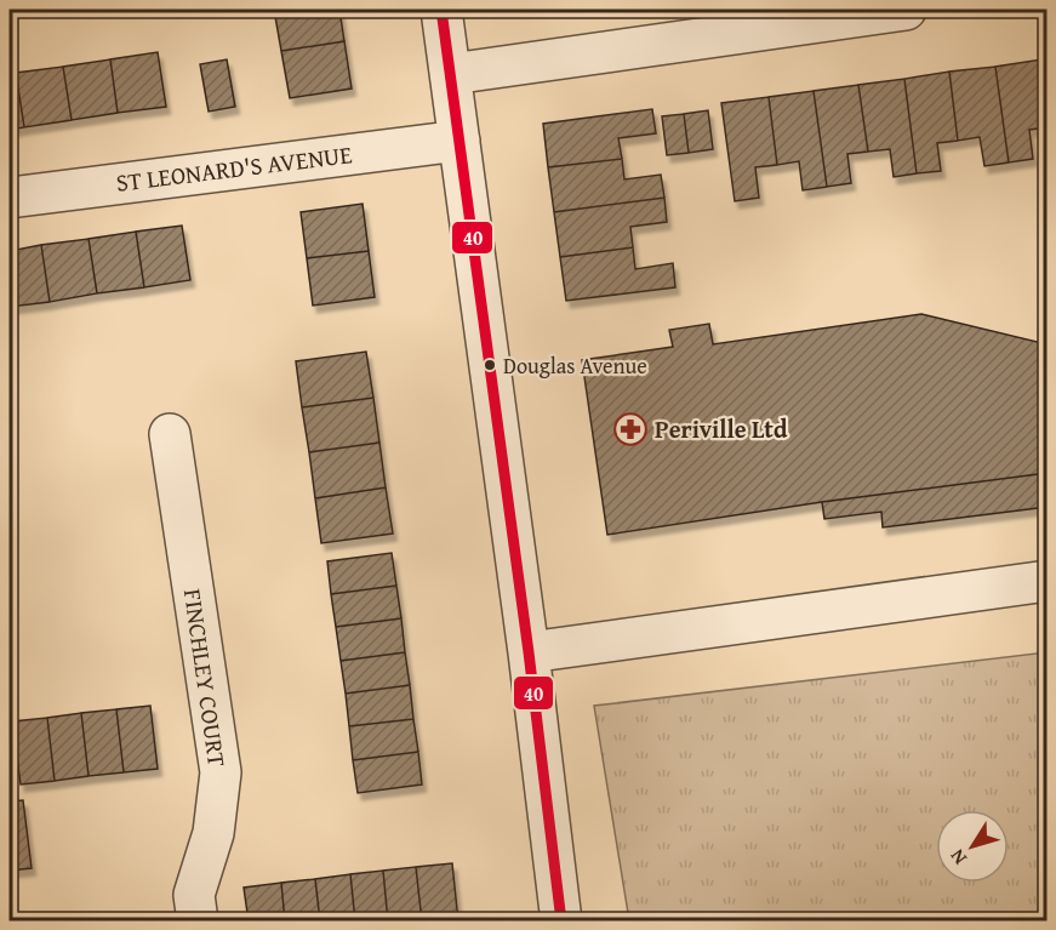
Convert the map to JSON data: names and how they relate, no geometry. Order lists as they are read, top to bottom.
{
  "streets": {
    "street": ["ST LEONARD'S AVENUE", "FINCHLEY COURT"]
  },
  "places": {
    "other": ["Douglas Avenue"],
    "pharmacy": ["Periville Ltd"]
  },
  "lines": ["transit line 40"],
  "north": "bottom left"
}
